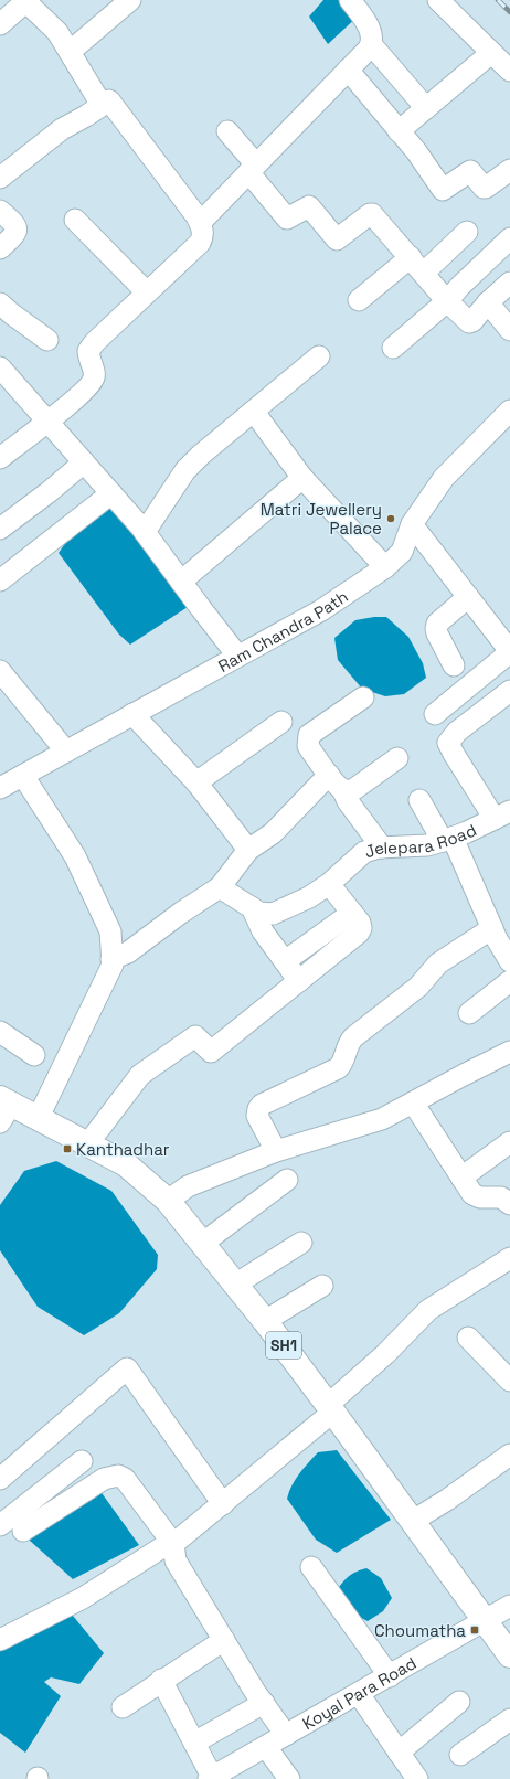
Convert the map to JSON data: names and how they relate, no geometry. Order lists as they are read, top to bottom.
{
  "streets": {
    "main road": ["SH1"],
    "street": ["Ram Chandra Path", "Jelepara Road", "Koyal Para Road"]
  },
  "crossings": [
    ["SH1", "Koyal Para Road"]
  ],
  "places": {
    "other": ["Matri Jewellery Palace"],
    "transit": ["Kanthadhar", "Choumatha"]
  }
}
